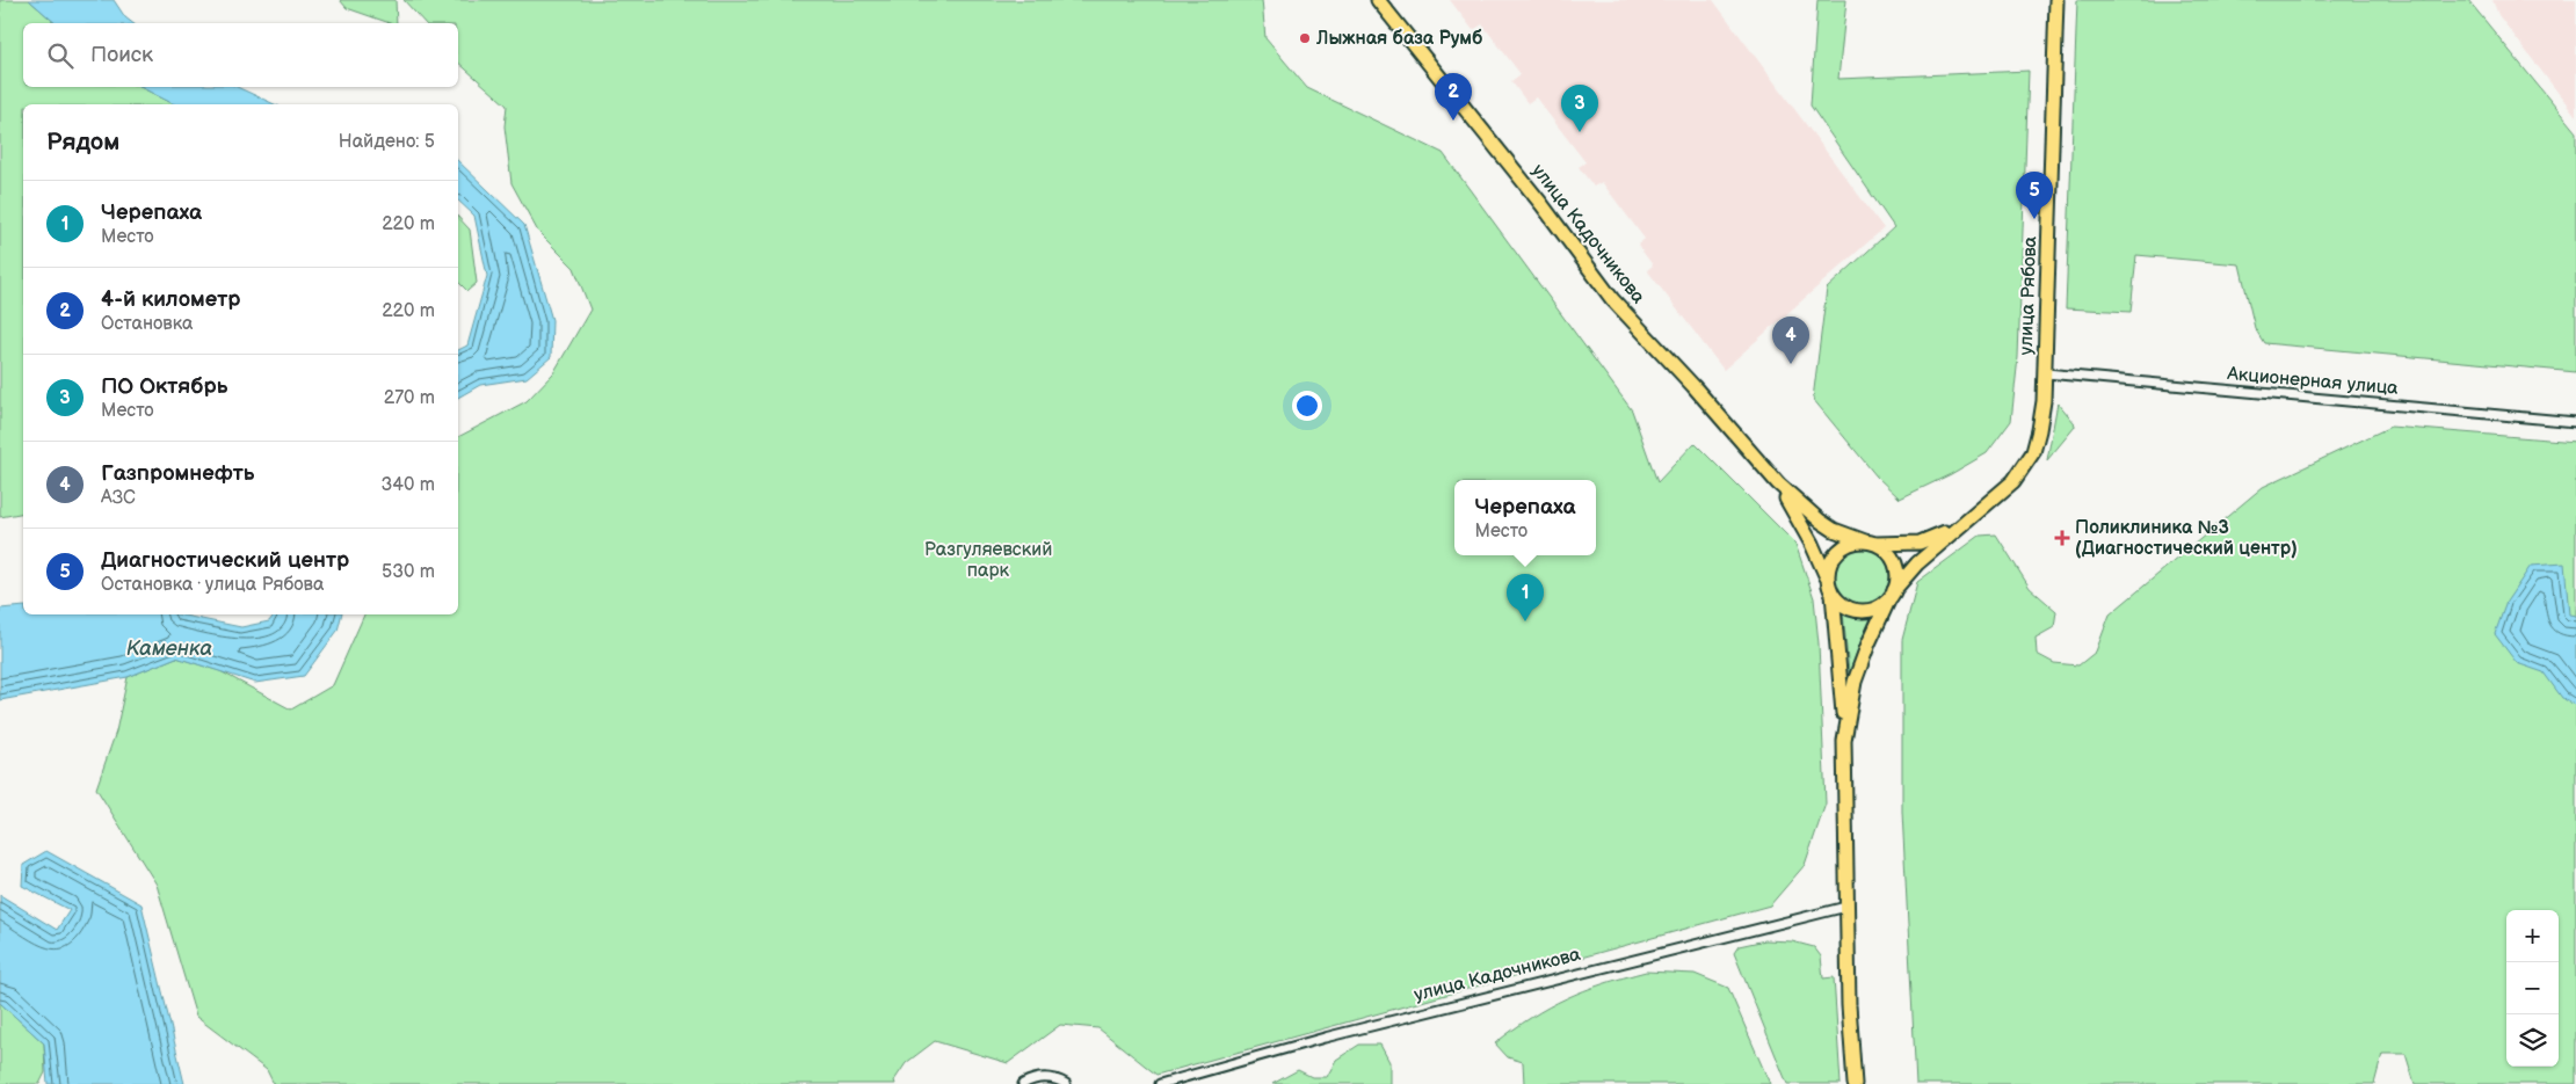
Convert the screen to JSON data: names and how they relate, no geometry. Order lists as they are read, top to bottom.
{
  "streets": {
    "main road": ["улица Кадочникова", "улица Рябова"],
    "street": ["Акционерная улица"]
  },
  "crossings": [
    ["улица Рябова", "Акционерная улица"]
  ],
  "water": ["Каменка"],
  "parks": ["Разгуляевский парк"],
  "places": {
    "other": ["Лыжная база Румб"],
    "health": ["Поликлиника №3 (Диагностический центр)"]
  },
  "page": {
    "search": "Поиск",
    "pins": [
      "2",
      "3",
      "5",
      "4",
      "1"
    ],
    "heading": ["Рядом", "Найдено: 5"],
    "list": [
      {
        "mark": "1",
        "name": "Черепаха",
        "note": "Место",
        "value": "220 m"
      },
      {
        "mark": "2",
        "name": "4-й километр",
        "note": "Остановка",
        "value": "220 m"
      },
      {
        "mark": "3",
        "name": "ПО Октябрь",
        "note": "Место",
        "value": "270 m"
      },
      {
        "mark": "4",
        "name": "Газпромнефть",
        "note": "АЗС",
        "value": "340 m"
      },
      {
        "mark": "5",
        "name": "Диагностический центр",
        "note": "Остановка · улица Рябова",
        "value": "530 m"
      }
    ],
    "popup": ["Черепаха", "Место"],
    "map_buttons": ["+", "−"]
  }
}
